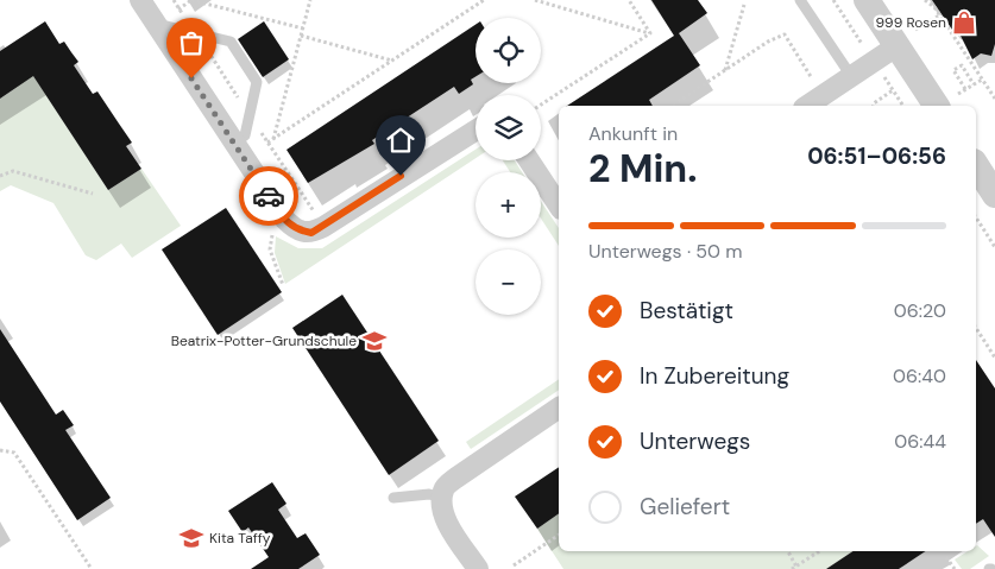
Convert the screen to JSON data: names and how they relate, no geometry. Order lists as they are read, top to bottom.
{
  "places": {
    "shop": ["999 Rosen"],
    "school or university": ["Beatrix-Potter-Grundschule", "Kita Taffy"]
  },
  "page": {
    "map_buttons": ["+", "−"],
    "heading": ["2 Min.", "Ankunft in", "06:51–06:56"],
    "bar": "Unterwegs · 50 m",
    "list": [
      ["Bestätigt", "06:20"],
      ["In Zubereitung", "06:40"],
      ["Unterwegs", "06:44"],
      "Geliefert"
    ]
  }
}
